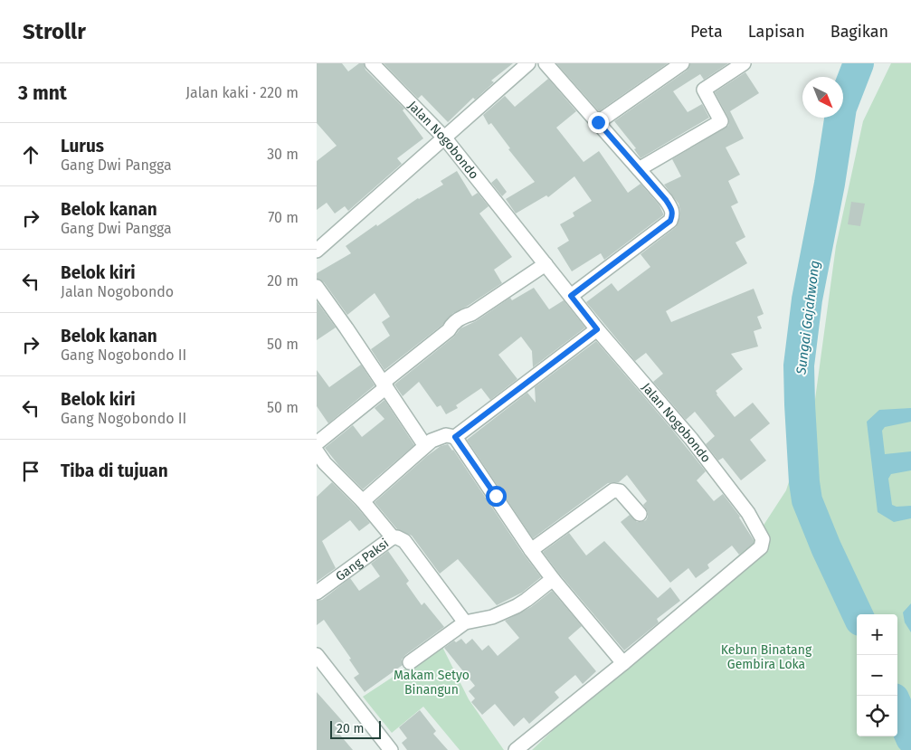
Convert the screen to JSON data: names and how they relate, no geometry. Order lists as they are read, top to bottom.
{
  "streets": {
    "street": ["Jalan Nogobondo", "Gang Paksi"]
  },
  "water": ["Sungai Gajahwong"],
  "parks": ["Kebun Binatang Gembira Loka", "Makam Setyo Binangun"],
  "scale_bar": "20 m",
  "north": "bottom right",
  "page": {
    "header": "Strollr",
    "nav": ["Peta", "Lapisan", "Bagikan"],
    "heading": ["3 mnt", "Jalan kaki · 220 m"],
    "list": [
      ["Lurus", "Gang Dwi Pangga", "30 m"],
      ["Belok kanan", "Gang Dwi Pangga", "70 m"],
      ["Belok kiri", "Jalan Nogobondo", "20 m"],
      ["Belok kanan", "Gang Nogobondo II", "50 m"],
      ["Belok kiri", "Gang Nogobondo II", "50 m"],
      "Tiba di tujuan"
    ],
    "map_buttons": ["+", "−"],
    "scale": "20 m"
  }
}
